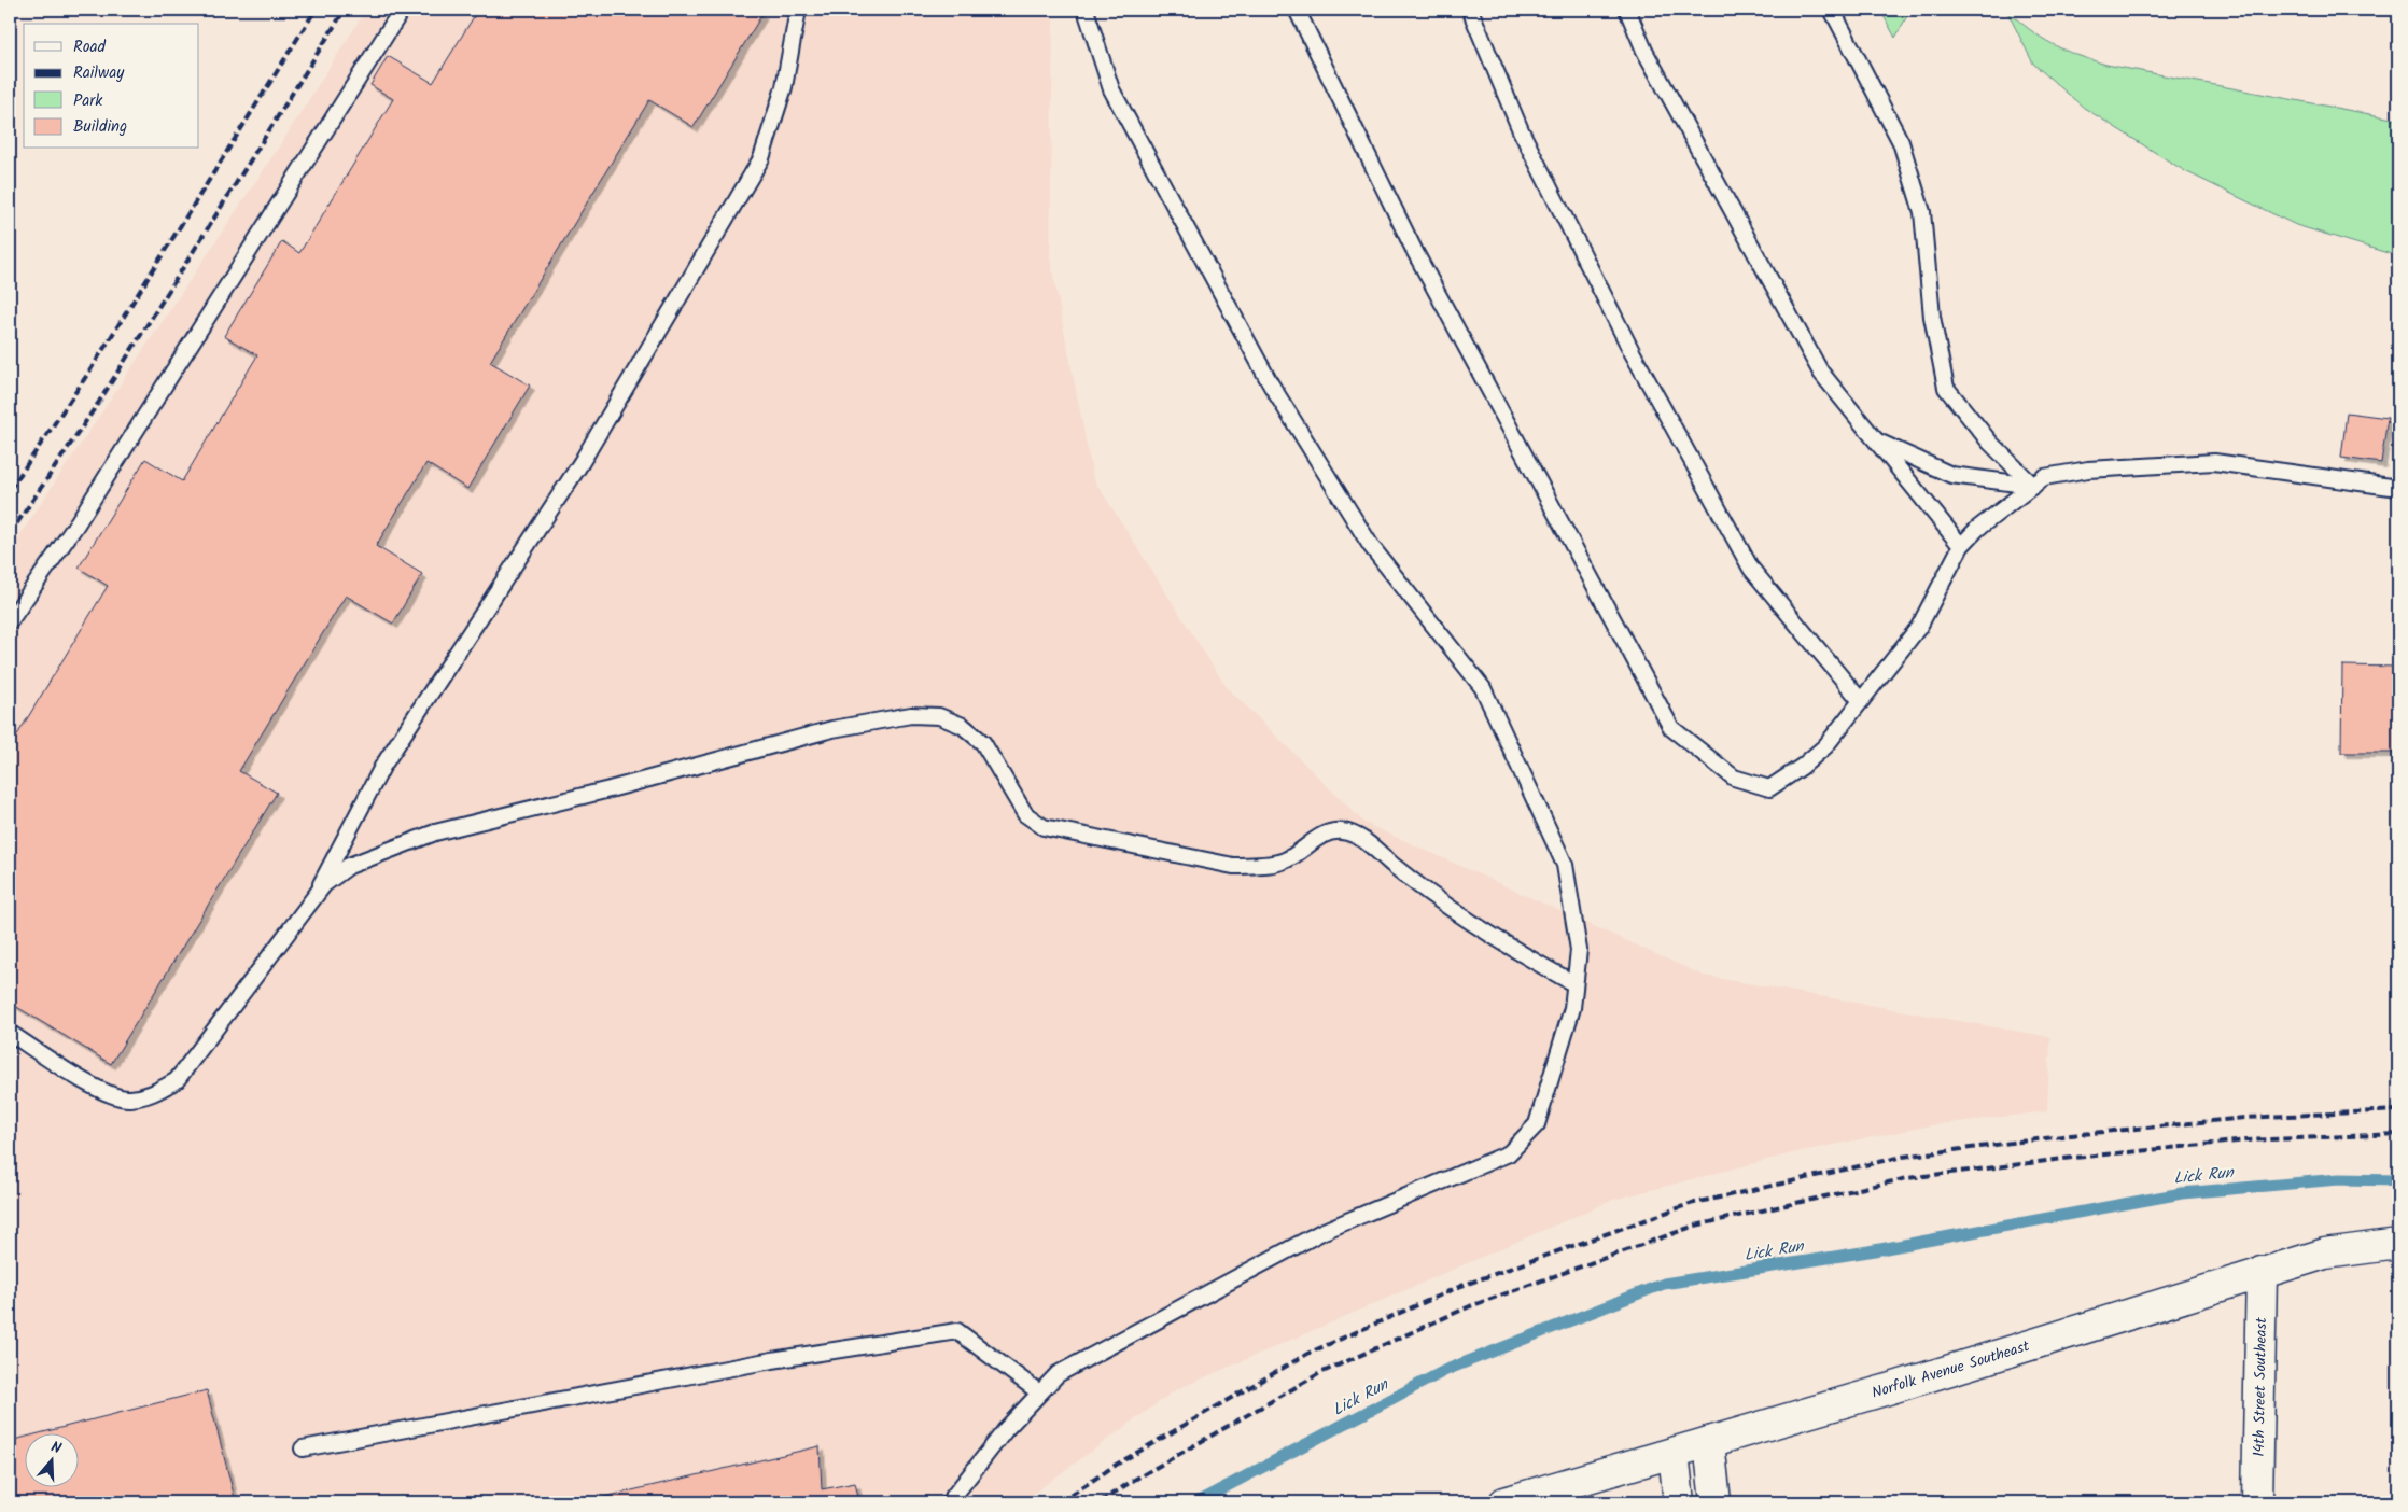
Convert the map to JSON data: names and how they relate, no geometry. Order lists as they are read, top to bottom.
{
  "streets": {
    "street": ["Norfolk Avenue Southeast", "14th Street Southeast"]
  },
  "crossings": [
    ["Norfolk Avenue Southeast", "14th Street Southeast"]
  ],
  "water": ["Lick Run"],
  "legend": [
    "Road",
    "Railway",
    "Park",
    "Building"
  ],
  "north": "top"
}
